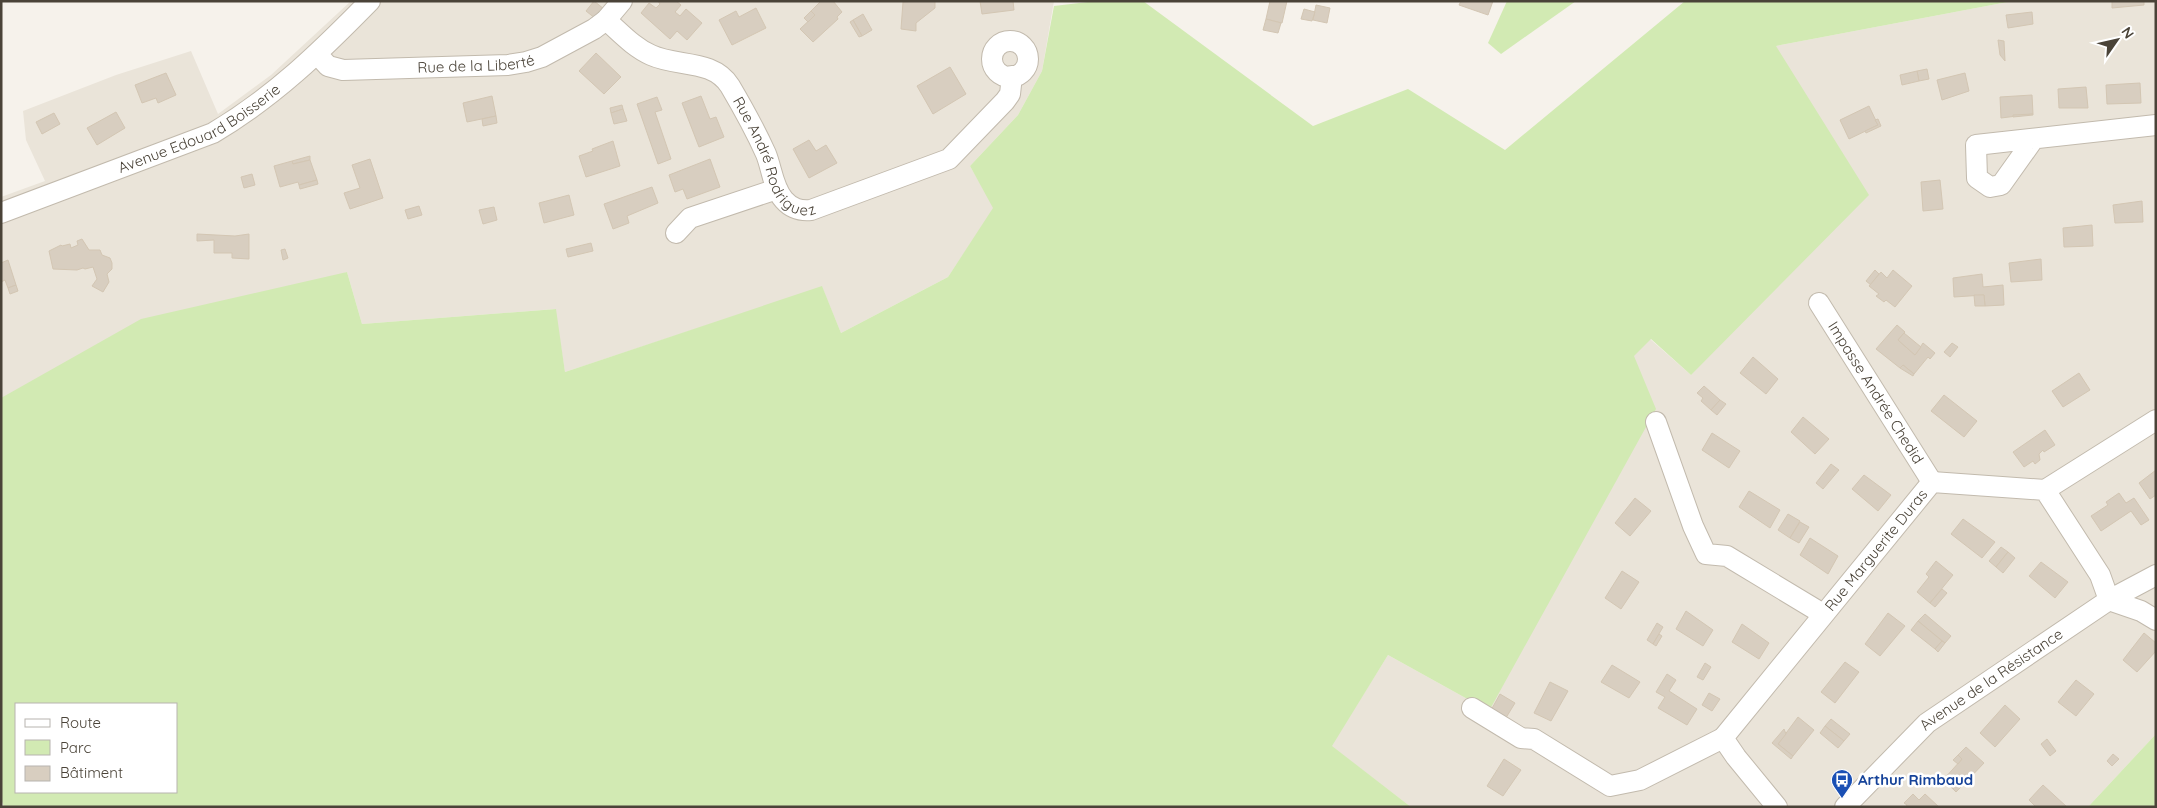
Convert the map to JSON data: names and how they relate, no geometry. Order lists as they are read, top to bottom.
{
  "streets": {
    "street": [
      "Rue de la Liberté",
      "Avenue Edouard Boisserie",
      "Rue André Rodriguez",
      "Impasse Andrée Chedid",
      "Rue Marguerite Duras",
      "Avenue de la Résistance"
    ]
  },
  "crossings": [
    ["Rue de la Liberté", "Avenue Edouard Boisserie"],
    ["Rue de la Liberté", "Rue André Rodriguez"],
    ["Impasse Andrée Chedid", "Rue Marguerite Duras"]
  ],
  "places": {
    "bus stop": ["Arthur Rimbaud"]
  },
  "legend": ["Route", "Parc", "Bâtiment"],
  "north": "top right"
}
